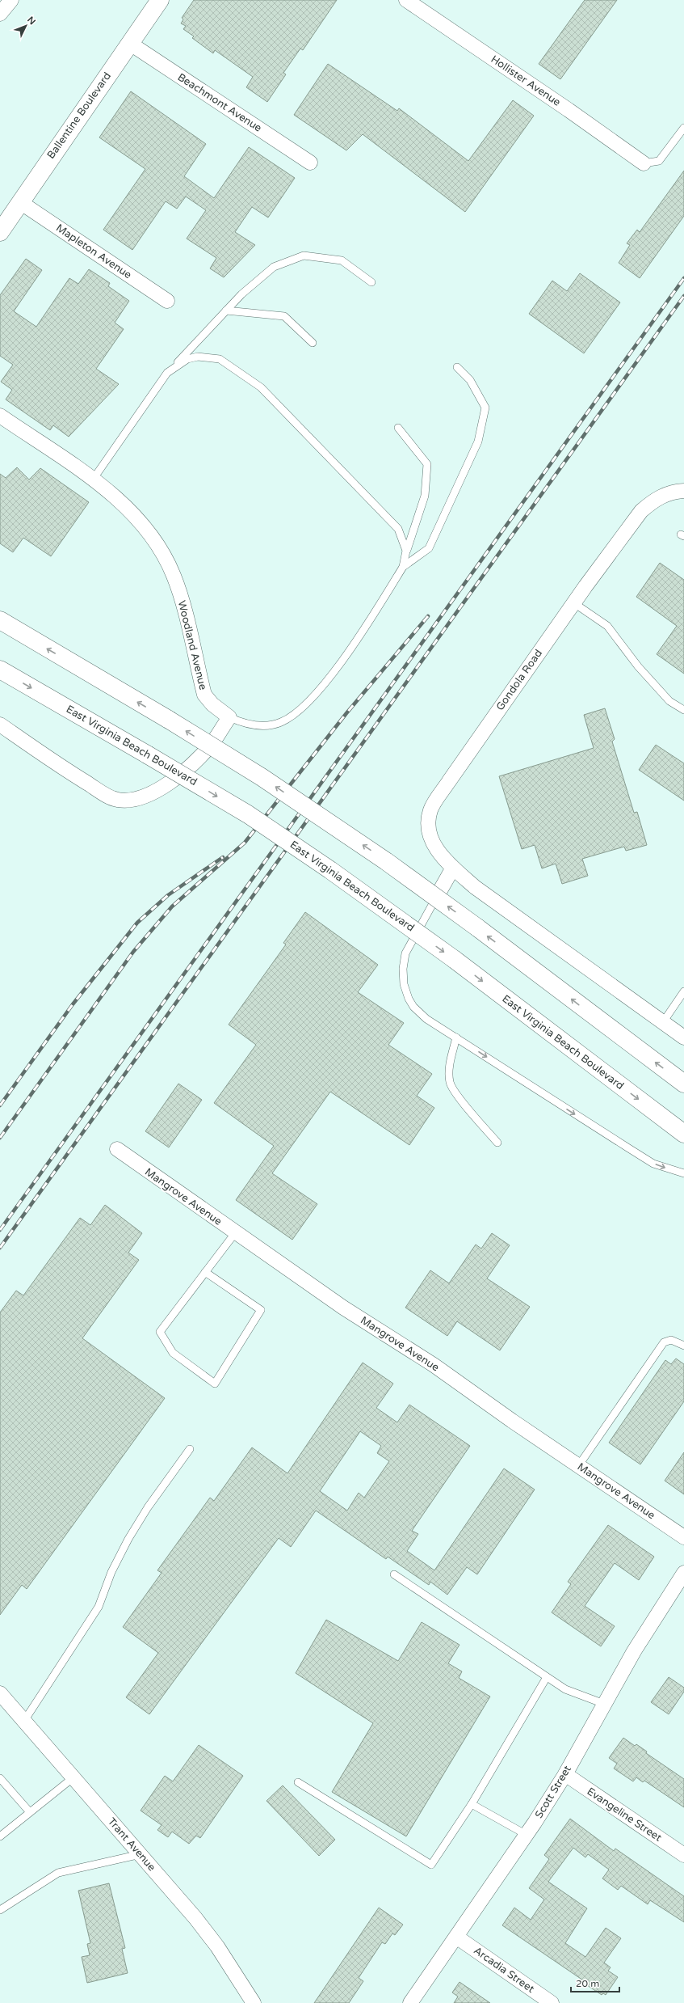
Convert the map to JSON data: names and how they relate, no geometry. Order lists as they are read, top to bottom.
{
  "streets": {
    "main road": ["Ballentine Boulevard", "East Virginia Beach Boulevard"],
    "street": [
      "Hollister Avenue",
      "Beachmont Avenue",
      "Mapleton Avenue",
      "Woodland Avenue",
      "Gondola Road",
      "Mangrove Avenue",
      "Scott Street",
      "Evangeline Street",
      "Trant Avenue",
      "Arcadia Street"
    ]
  },
  "crossings": [
    ["Beachmont Avenue", "Ballentine Boulevard"],
    ["Ballentine Boulevard", "Mapleton Avenue"],
    ["Scott Street", "Evangeline Street"],
    ["Scott Street", "Arcadia Street"]
  ],
  "scale_bar": "20 m",
  "north": "top right"
}
